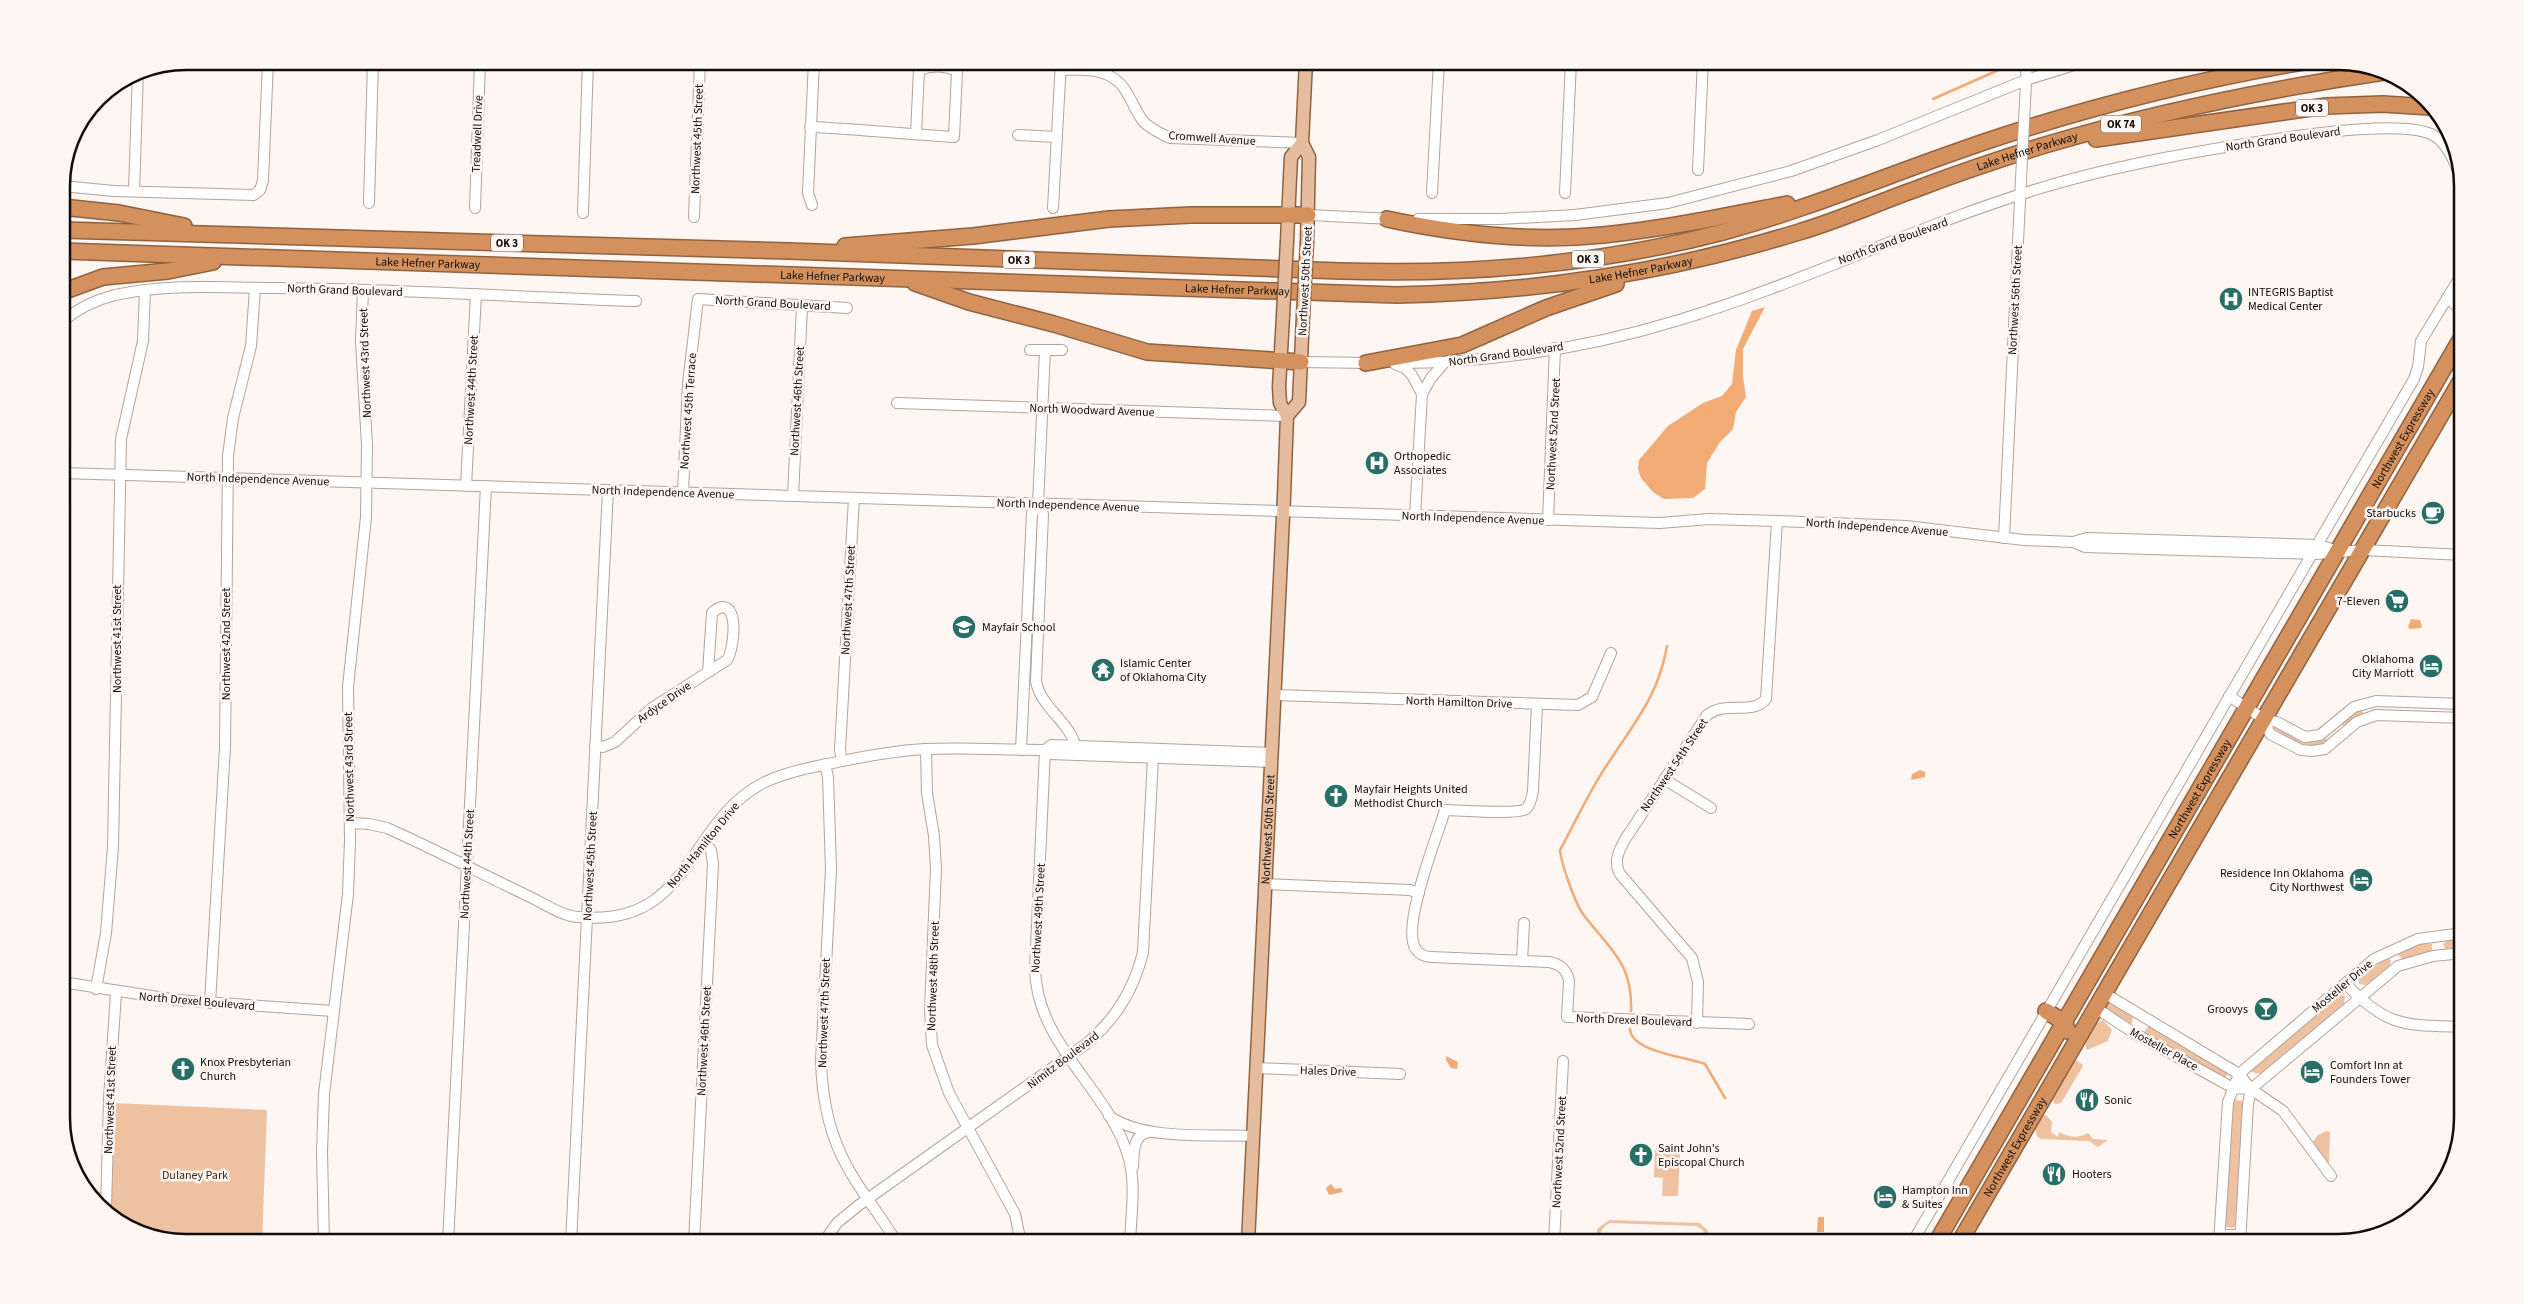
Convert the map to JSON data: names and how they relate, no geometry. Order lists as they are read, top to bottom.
{
  "streets": {
    "highway": [
      "OK 3",
      "OK 74",
      "Lake Hefner Parkway",
      "Northwest Expressway"
    ],
    "main road": ["Northwest 50th Street"],
    "street": [
      "Treadwell Drive",
      "Cromwell Avenue",
      "Northwest 45th Street",
      "North Grand Boulevard",
      "Northwest 56th Street",
      "Northwest 43rd Street",
      "Northwest 44th Street",
      "Northwest 46th Street",
      "North Woodward Avenue",
      "Northwest 45th Terrace",
      "Northwest 52nd Street",
      "North Independence Avenue",
      "Northwest 47th Street",
      "Northwest 41st Street",
      "Northwest 42nd Street",
      "Ardyce Drive",
      "North Hamilton Drive",
      "Northwest 54th Street",
      "Northwest 49th Street",
      "Northwest 48th Street",
      "Mosteller Drive",
      "North Drexel Boulevard",
      "Mosteller Place",
      "Nimitz Boulevard",
      "Hales Drive"
    ]
  },
  "crossings": [
    ["OK 3", "Lake Hefner Parkway"],
    ["Cromwell Avenue", "Northwest 50th Street"],
    ["Northwest 45th Street", "North Independence Avenue"],
    ["Northwest 45th Street", "Ardyce Drive"],
    ["Northwest 45th Street", "North Hamilton Drive"],
    ["North Grand Boulevard", "Northwest 50th Street"],
    ["North Grand Boulevard", "Northwest 56th Street"],
    ["North Grand Boulevard", "Northwest 43rd Street"],
    ["North Grand Boulevard", "Northwest 44th Street"],
    ["North Grand Boulevard", "Northwest 46th Street"],
    ["North Grand Boulevard", "Northwest 45th Terrace"],
    ["North Grand Boulevard", "Northwest 52nd Street"],
    ["North Grand Boulevard", "Northwest 41st Street"],
    ["North Grand Boulevard", "Northwest 42nd Street"],
    ["Northwest 50th Street", "North Woodward Avenue"],
    ["Northwest 50th Street", "North Independence Avenue"],
    ["Northwest 50th Street", "North Hamilton Drive"],
    ["Northwest 50th Street", "Hales Drive"],
    ["Northwest 56th Street", "North Independence Avenue"],
    ["Northwest 43rd Street", "North Independence Avenue"],
    ["Northwest 43rd Street", "North Hamilton Drive"],
    ["Northwest 43rd Street", "North Drexel Boulevard"],
    ["Northwest 44th Street", "North Independence Avenue"],
    ["Northwest 44th Street", "North Hamilton Drive"],
    ["Northwest 46th Street", "North Independence Avenue"],
    ["Northwest 46th Street", "North Hamilton Drive"],
    ["Northwest 45th Terrace", "North Independence Avenue"],
    ["Northwest 52nd Street", "North Independence Avenue"],
    ["Northwest Expressway", "North Independence Avenue"],
    ["Northwest Expressway", "Mosteller Place"],
    ["North Independence Avenue", "Northwest 47th Street"],
    ["North Independence Avenue", "Northwest 41st Street"],
    ["North Independence Avenue", "Northwest 42nd Street"],
    ["North Independence Avenue", "Northwest 54th Street"],
    ["Northwest 47th Street", "North Hamilton Drive"],
    ["Northwest 47th Street", "Nimitz Boulevard"],
    ["Northwest 41st Street", "North Drexel Boulevard"],
    ["Northwest 42nd Street", "North Drexel Boulevard"],
    ["North Hamilton Drive", "Northwest 49th Street"],
    ["North Hamilton Drive", "Northwest 48th Street"],
    ["North Hamilton Drive", "Nimitz Boulevard"],
    ["Northwest 54th Street", "North Drexel Boulevard"],
    ["Northwest 49th Street", "Nimitz Boulevard"],
    ["Northwest 48th Street", "Nimitz Boulevard"],
    ["Mosteller Drive", "Mosteller Place"]
  ],
  "parks": ["Dulaney Park"],
  "places": {
    "hospital": ["INTEGRIS Baptist Medical Center", "Orthopedic Associates"],
    "cafe": ["Starbucks"],
    "supermarket": ["7-Eleven"],
    "school or university": ["Mayfair School"],
    "hotel": [
      "Oklahoma City Marriott",
      "Residence Inn Oklahoma City Northwest",
      "Comfort Inn at Founders Tower",
      "Hampton Inn & Suites"
    ],
    "temple": ["Islamic Center of Oklahoma City"],
    "church": ["Mayfair Heights United Methodist Church", "Knox Presbyterian Church", "Saint John's Episcopal Church"],
    "bar": ["Groovys"],
    "restaurant": ["Sonic", "Hooters"]
  }
}
